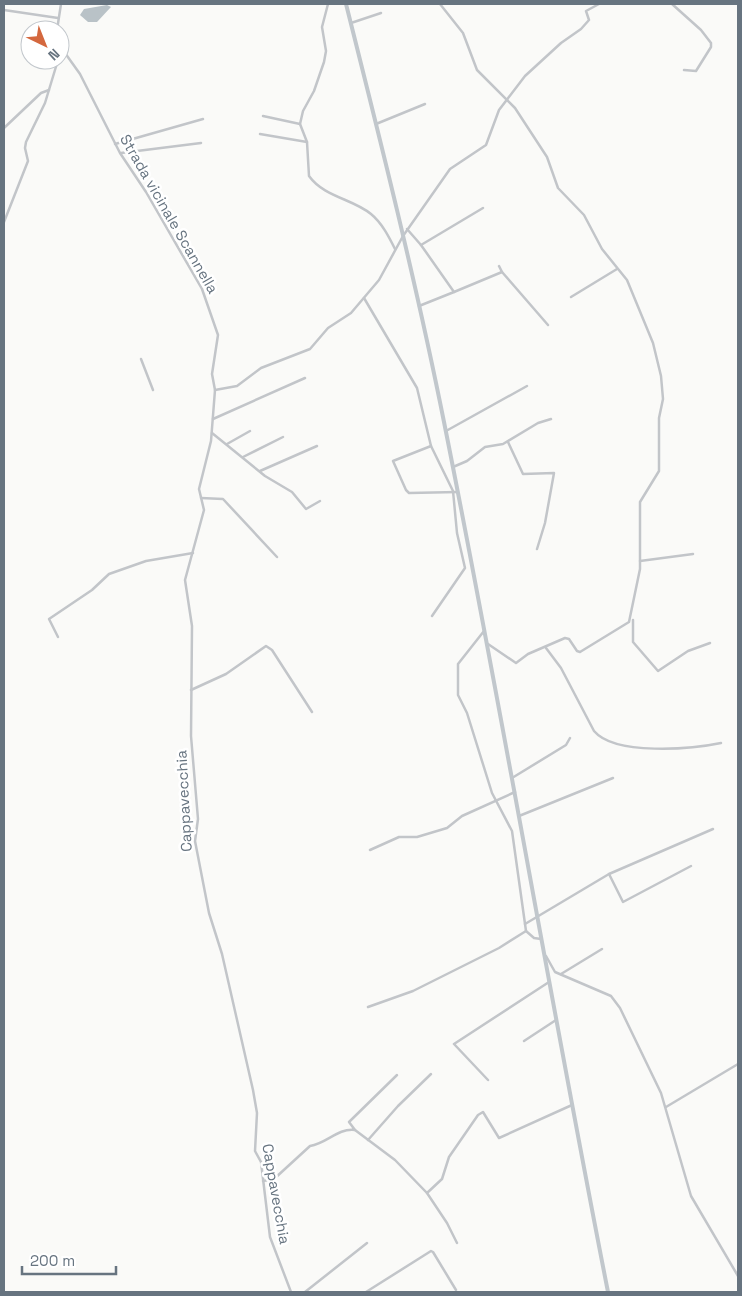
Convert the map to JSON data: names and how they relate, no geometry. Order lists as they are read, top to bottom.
{
  "streets": {
    "street": ["Strada vicinale Scannella", "Cappavecchia"]
  },
  "crossings": [
    ["Strada vicinale Scannella", "Cappavecchia"]
  ],
  "scale_bar": "200 m",
  "north": "bottom right"
}
